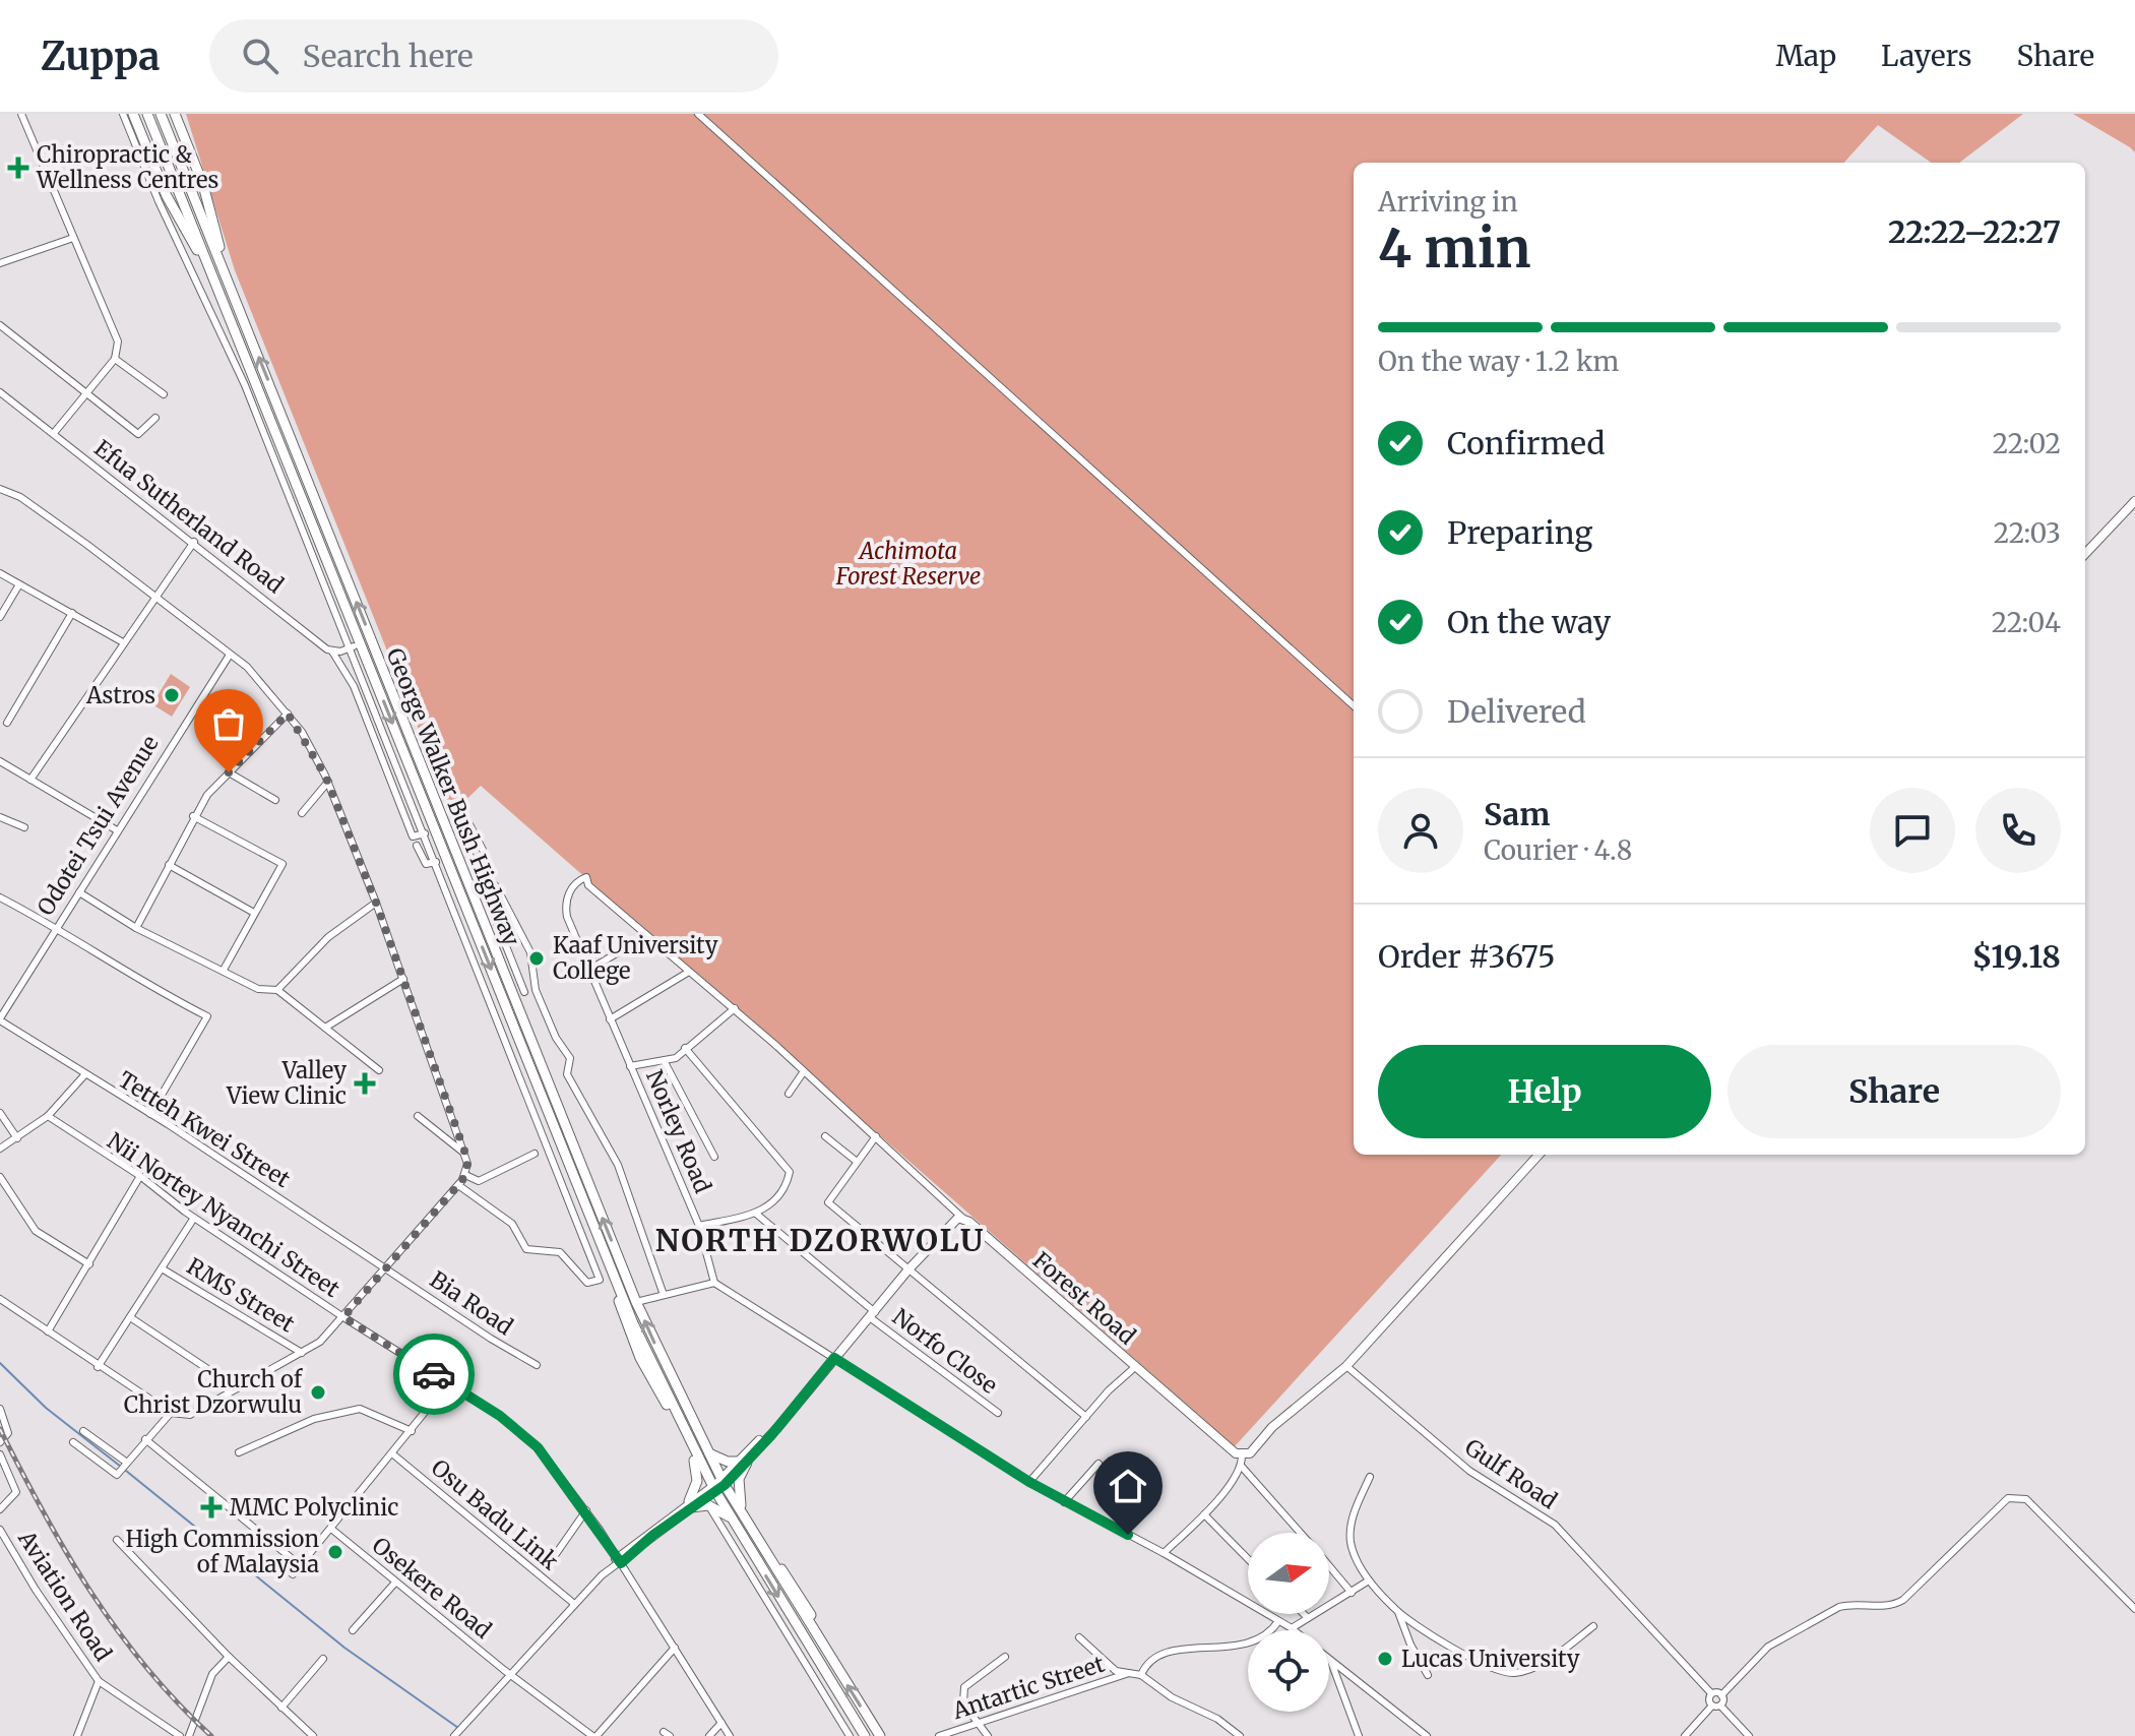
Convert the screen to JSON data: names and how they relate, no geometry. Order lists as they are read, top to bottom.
{
  "streets": {
    "highway": ["George Walker Bush Highway"],
    "main road": ["Forest Road"],
    "street": [
      "Efua Sutherland Road",
      "Odotei Tsui Avenue",
      "Tetteh Kwei Street",
      "Norley Road",
      "Nii Nortey Nyanchi Street",
      "RMS Street",
      "Bia Road",
      "Norfo Close",
      "Gulf Road",
      "Osu Badu Link",
      "Osekere Road",
      "Aviation Road",
      "Antartic Street"
    ]
  },
  "crossings": [
    ["Odotei Tsui Avenue", "Tetteh Kwei Street"],
    ["Tetteh Kwei Street", "Bia Road"],
    ["Norley Road", "Forest Road"]
  ],
  "districts": ["NORTH DZORWOLU"],
  "parks": ["Achimota Forest Reserve"],
  "places": {
    "health": ["Chiropractic & Wellness Centres", "Valley View Clinic", "MMC Polyclinic"],
    "other": [
      "Astros",
      "Kaaf University College",
      "Church of Christ Dzorwulu",
      "High Commission of Malaysia",
      "Lucas University"
    ]
  },
  "north": "right",
  "page": {
    "header": "Zuppa",
    "search": "Search here",
    "nav": ["Map", "Layers", "Share"],
    "heading": ["4 min", "Arriving in", "22:22–22:27"],
    "panel": [
      "Sam",
      "Courier · 4.8",
      "Order #3675",
      "$19.18"
    ],
    "bar": "On the way · 1.2 km",
    "list": [
      ["Confirmed", "22:02"],
      ["Preparing", "22:03"],
      ["On the way", "22:04"],
      "Delivered"
    ],
    "buttons": ["Help", "Share"]
  }
}
